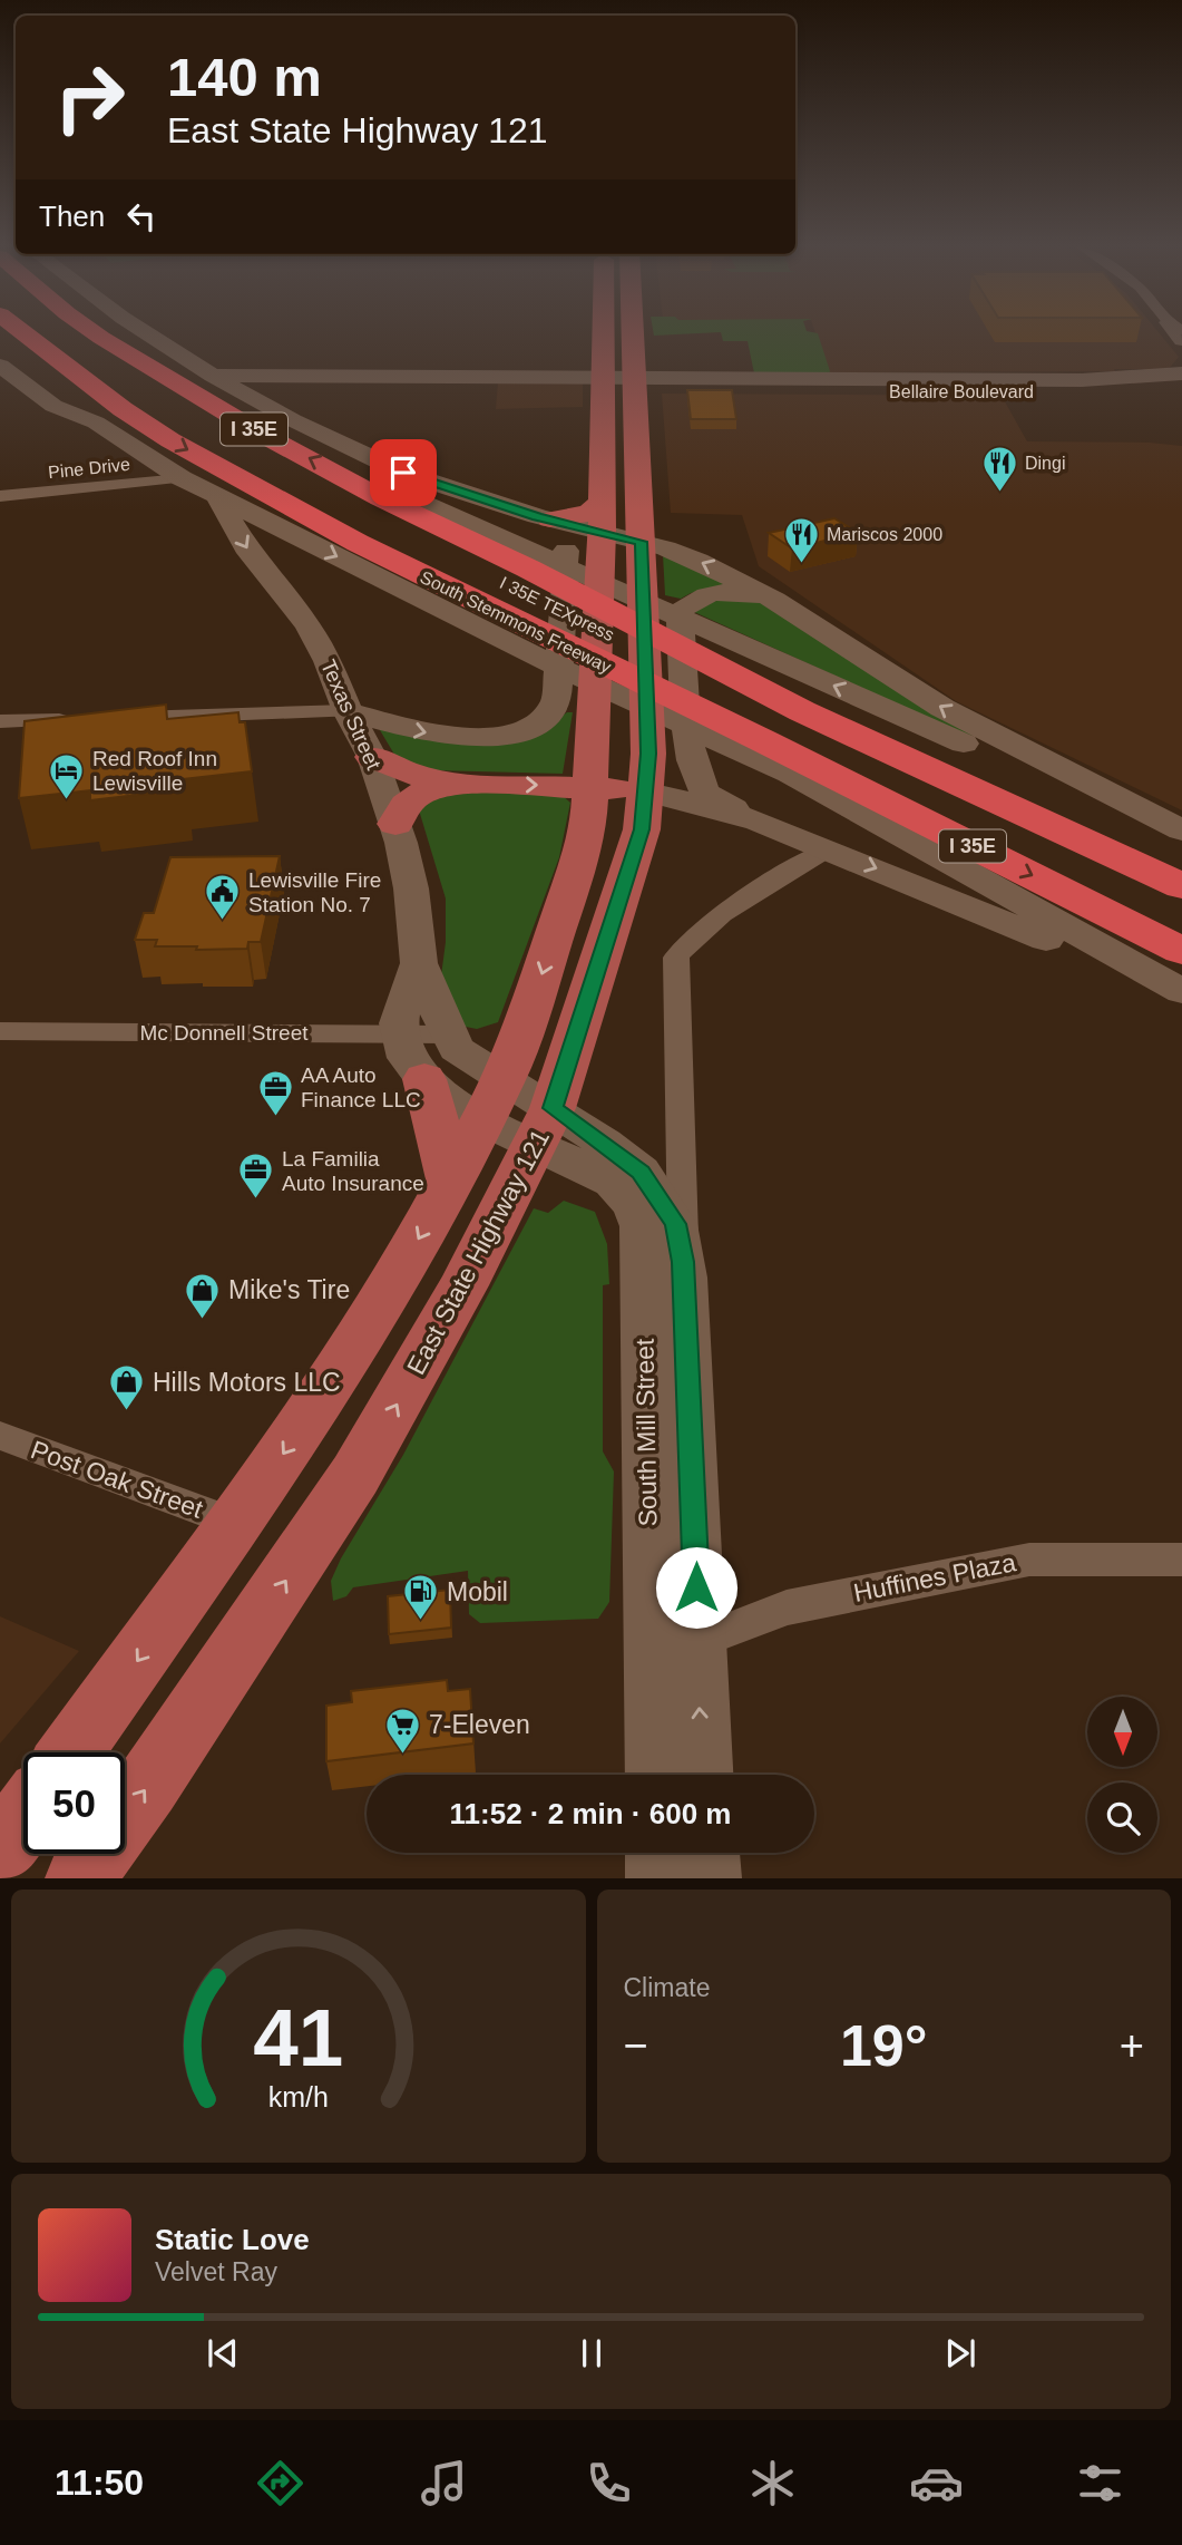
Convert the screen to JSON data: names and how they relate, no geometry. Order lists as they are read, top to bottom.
{
  "streets": {
    "highway": ["I 35E", "I 35E TEXpress", "South Stemmons Freeway"],
    "main road": [
      "Bellaire Boulevard",
      "Texas Street",
      "East State Highway 121",
      "South Mill Street"
    ],
    "street": [
      "Pine Drive",
      "Mc Donnell Street",
      "Post Oak Street",
      "Huffines Plaza"
    ]
  },
  "crossings": [
    ["Bellaire Boulevard", "East State Highway 121"],
    ["Pine Drive", "South Stemmons Freeway"],
    ["I 35E TEXpress", "South Stemmons Freeway"],
    ["South Stemmons Freeway", "Texas Street"],
    ["Texas Street", "Mc Donnell Street"],
    ["Texas Street", "East State Highway 121"],
    ["Texas Street", "South Mill Street"],
    ["East State Highway 121", "South Mill Street"],
    ["East State Highway 121", "Post Oak Street"],
    ["South Mill Street", "Huffines Plaza"]
  ],
  "places": {
    "restaurant": ["Dingi", "Mariscos 2000"],
    "hotel": ["Red Roof Inn Lewisville"],
    "public building": ["Lewisville Fire Station No. 7"],
    "office": ["AA Auto Finance LLC", "La Familia Auto Insurance"],
    "shop": ["Mike's Tire", "Hills Motors LLC"],
    "fuel station": ["Mobil"],
    "supermarket": ["7-Eleven"]
  },
  "north": "bottom",
  "page": {
    "turn": ["140 m", "East State Highway 121"],
    "then": "Then",
    "limit": "50",
    "trip": "11:52 · 2 min · 600 m",
    "tile": "Climate",
    "heat": ["−", "19°", "+"],
    "song": ["Static Love", "Velvet Ray"],
    "tabs": "11:50",
    "gauge": ["41", "km/h"]
  }
}
